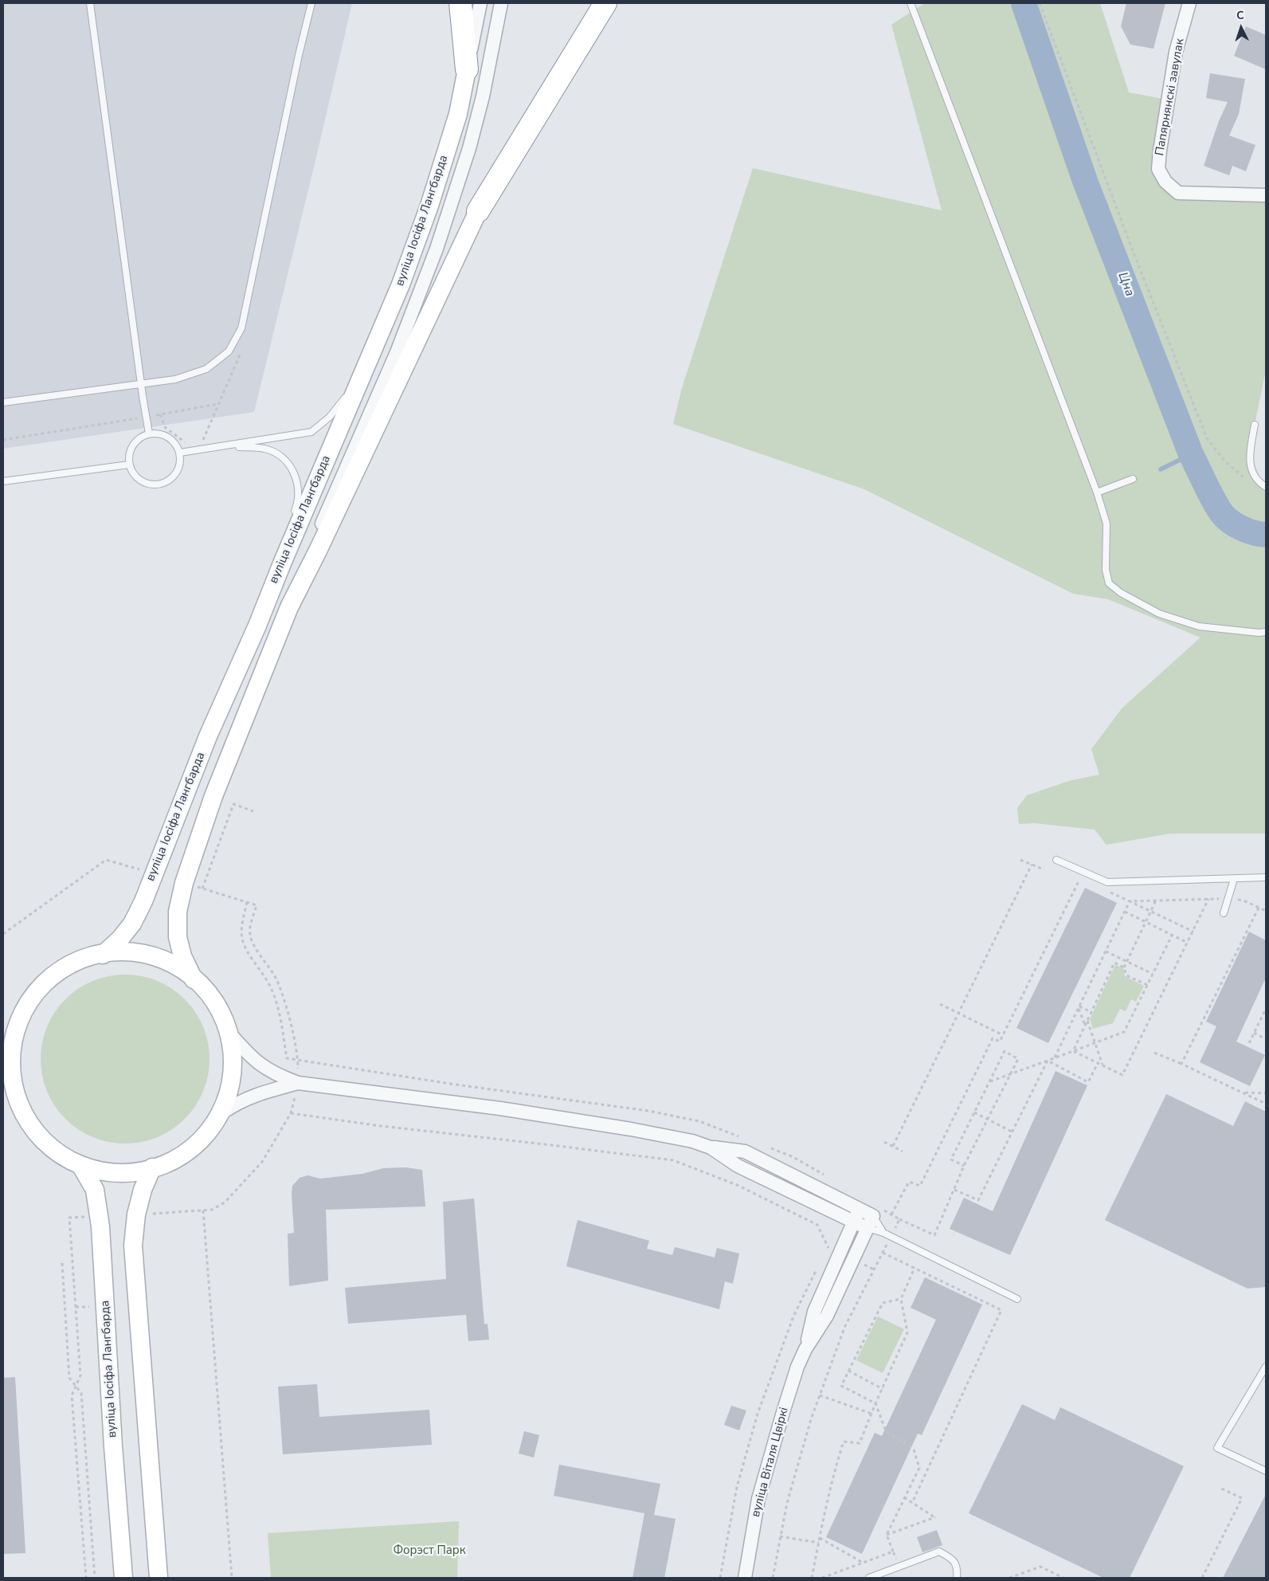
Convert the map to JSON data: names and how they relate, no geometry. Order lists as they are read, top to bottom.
{
  "streets": {
    "main road": ["вуліца Іосіфа Лангбарда"],
    "street": ["Папярнянскі завулак", "вуліца Віталя Цвіркі"]
  },
  "water": ["Цна"],
  "parks": ["Форэст Парк"],
  "north": "top"
}
